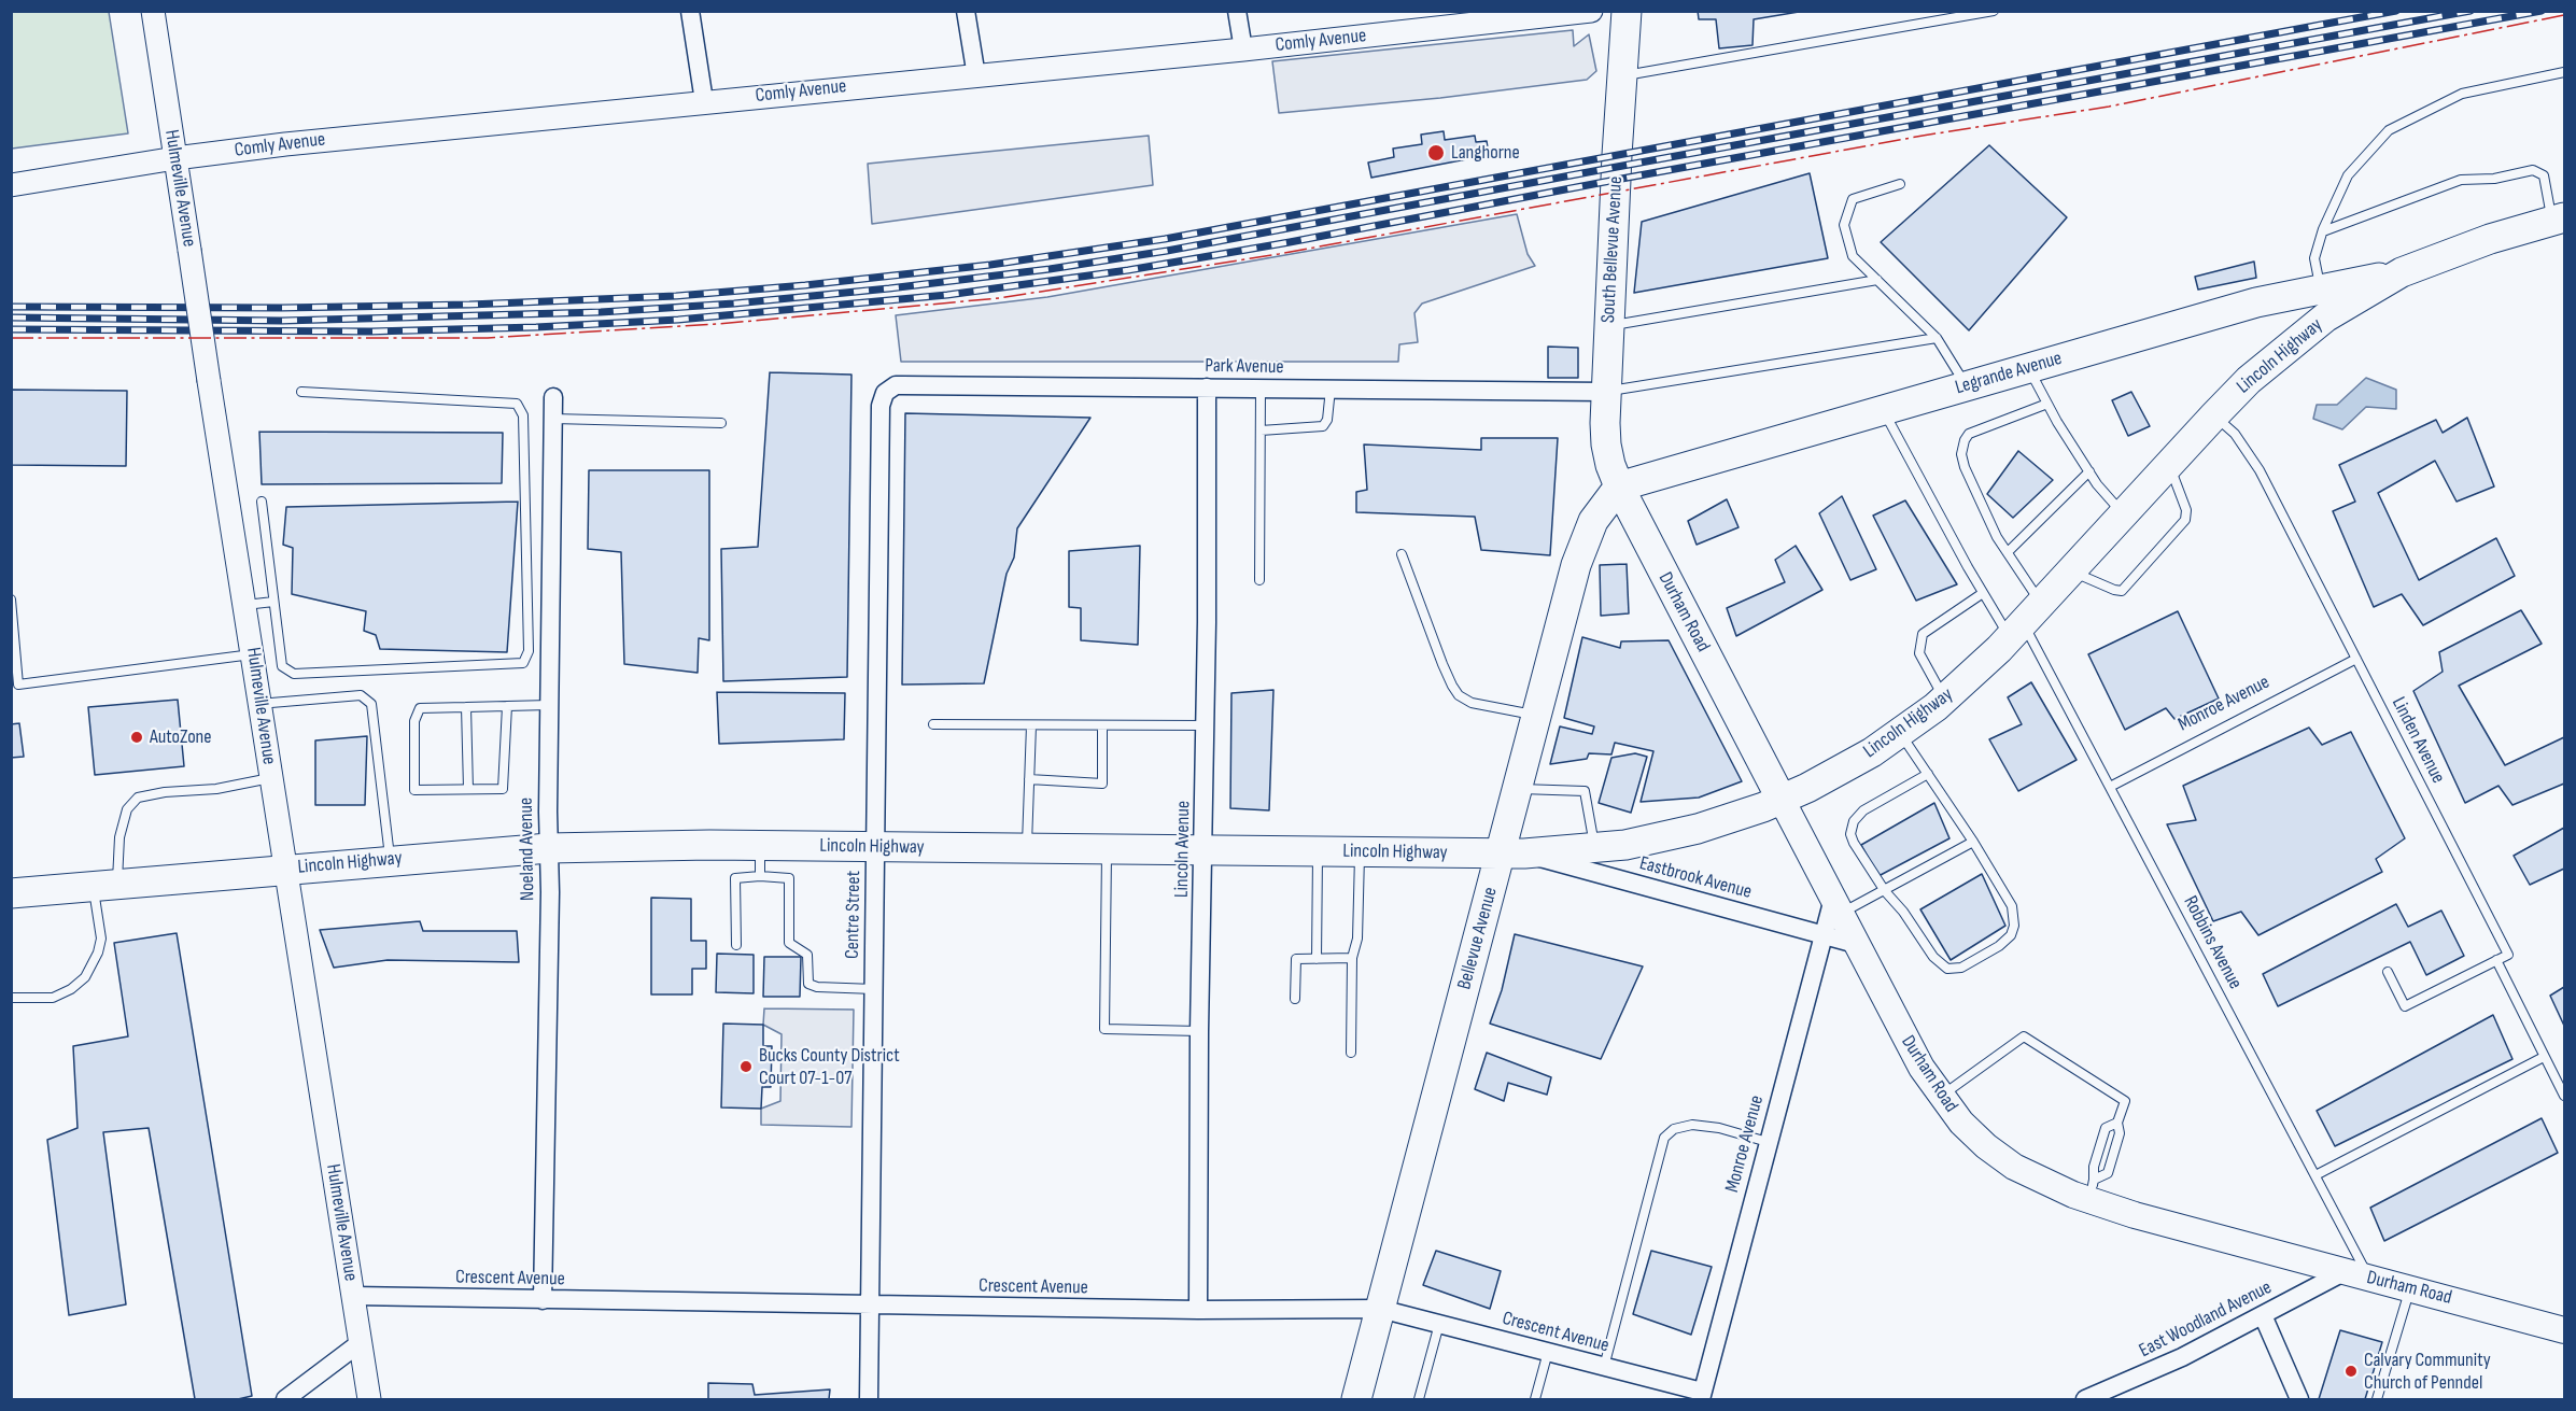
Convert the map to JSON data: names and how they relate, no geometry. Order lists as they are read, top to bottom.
{
  "streets": {
    "main road": [
      "South Bellevue Avenue",
      "Lincoln Highway",
      "Legrande Avenue",
      "Durham Road",
      "Bellevue Avenue"
    ],
    "street": [
      "Comly Avenue",
      "Hulmeville Avenue",
      "Park Avenue",
      "Monroe Avenue",
      "Noeland Avenue",
      "Lincoln Avenue",
      "Eastbrook Avenue",
      "Centre Street",
      "Crescent Avenue",
      "East Woodland Avenue"
    ],
    "lane": ["Linden Avenue", "Robbins Avenue"]
  },
  "crossings": [
    ["Comly Avenue", "Hulmeville Avenue"],
    ["Hulmeville Avenue", "Lincoln Highway"],
    ["Hulmeville Avenue", "Crescent Avenue"],
    ["South Bellevue Avenue", "Park Avenue"],
    ["South Bellevue Avenue", "Legrande Avenue"],
    ["South Bellevue Avenue", "Durham Road"],
    ["South Bellevue Avenue", "Bellevue Avenue"],
    ["Lincoln Highway", "Legrande Avenue"],
    ["Lincoln Highway", "Durham Road"],
    ["Lincoln Highway", "Linden Avenue"],
    ["Lincoln Highway", "Noeland Avenue"],
    ["Lincoln Highway", "Lincoln Avenue"],
    ["Lincoln Highway", "Eastbrook Avenue"],
    ["Lincoln Highway", "Centre Street"],
    ["Lincoln Highway", "Bellevue Avenue"],
    ["Lincoln Highway", "Robbins Avenue"],
    ["Park Avenue", "Lincoln Avenue"],
    ["Park Avenue", "Centre Street"],
    ["Legrande Avenue", "Durham Road"],
    ["Legrande Avenue", "Bellevue Avenue"],
    ["Durham Road", "Monroe Avenue"],
    ["Durham Road", "Eastbrook Avenue"],
    ["Durham Road", "Bellevue Avenue"],
    ["Durham Road", "Robbins Avenue"],
    ["Durham Road", "East Woodland Avenue"],
    ["Monroe Avenue", "Linden Avenue"],
    ["Monroe Avenue", "Eastbrook Avenue"],
    ["Monroe Avenue", "Robbins Avenue"],
    ["Monroe Avenue", "Crescent Avenue"],
    ["Noeland Avenue", "Crescent Avenue"],
    ["Lincoln Avenue", "Crescent Avenue"],
    ["Eastbrook Avenue", "Bellevue Avenue"],
    ["Centre Street", "Crescent Avenue"],
    ["Bellevue Avenue", "Crescent Avenue"]
  ],
  "places": [
    "Langhorne",
    "AutoZone",
    "Bucks County District Court 07-1-07",
    "Calvary Community Church of Penndel"
  ]
}
